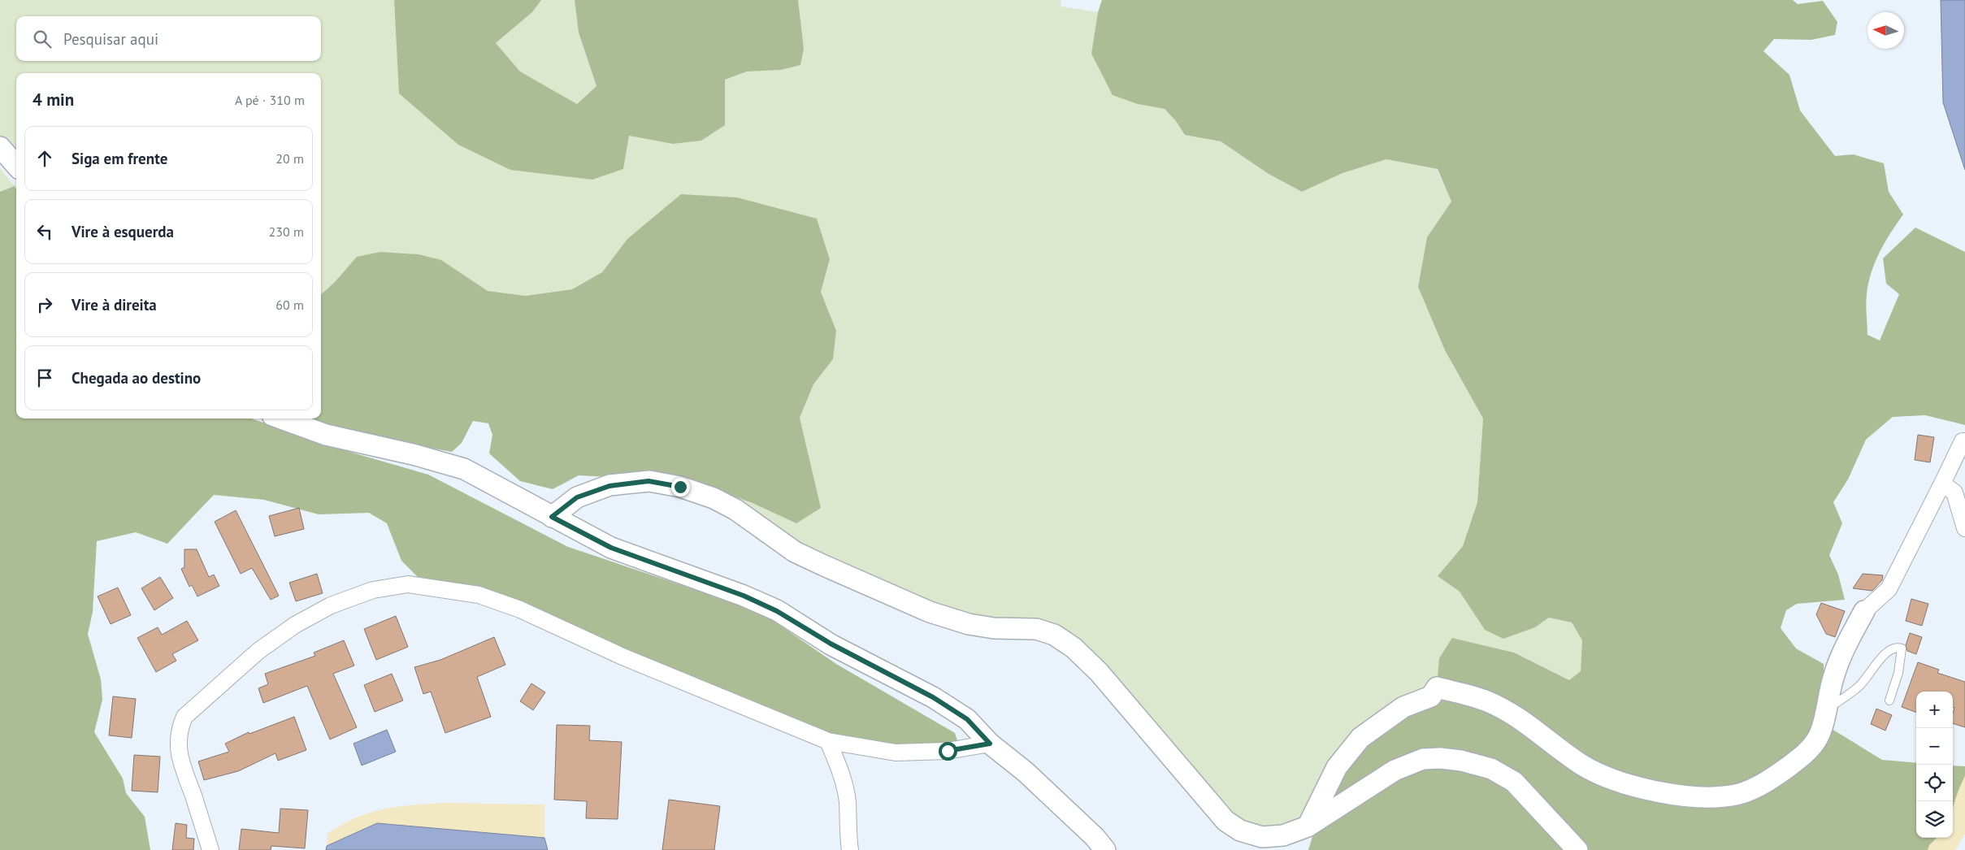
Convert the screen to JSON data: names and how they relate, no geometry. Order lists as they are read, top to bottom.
{
  "north": "left",
  "page": {
    "search": "Pesquisar aqui",
    "heading": ["4 min", "A pé · 310 m"],
    "list": [
      ["Siga em frente", "20 m"],
      ["Vire à esquerda", "230 m"],
      ["Vire à direita", "60 m"],
      "Chegada ao destino"
    ],
    "map_buttons": ["+", "−"]
  }
}
